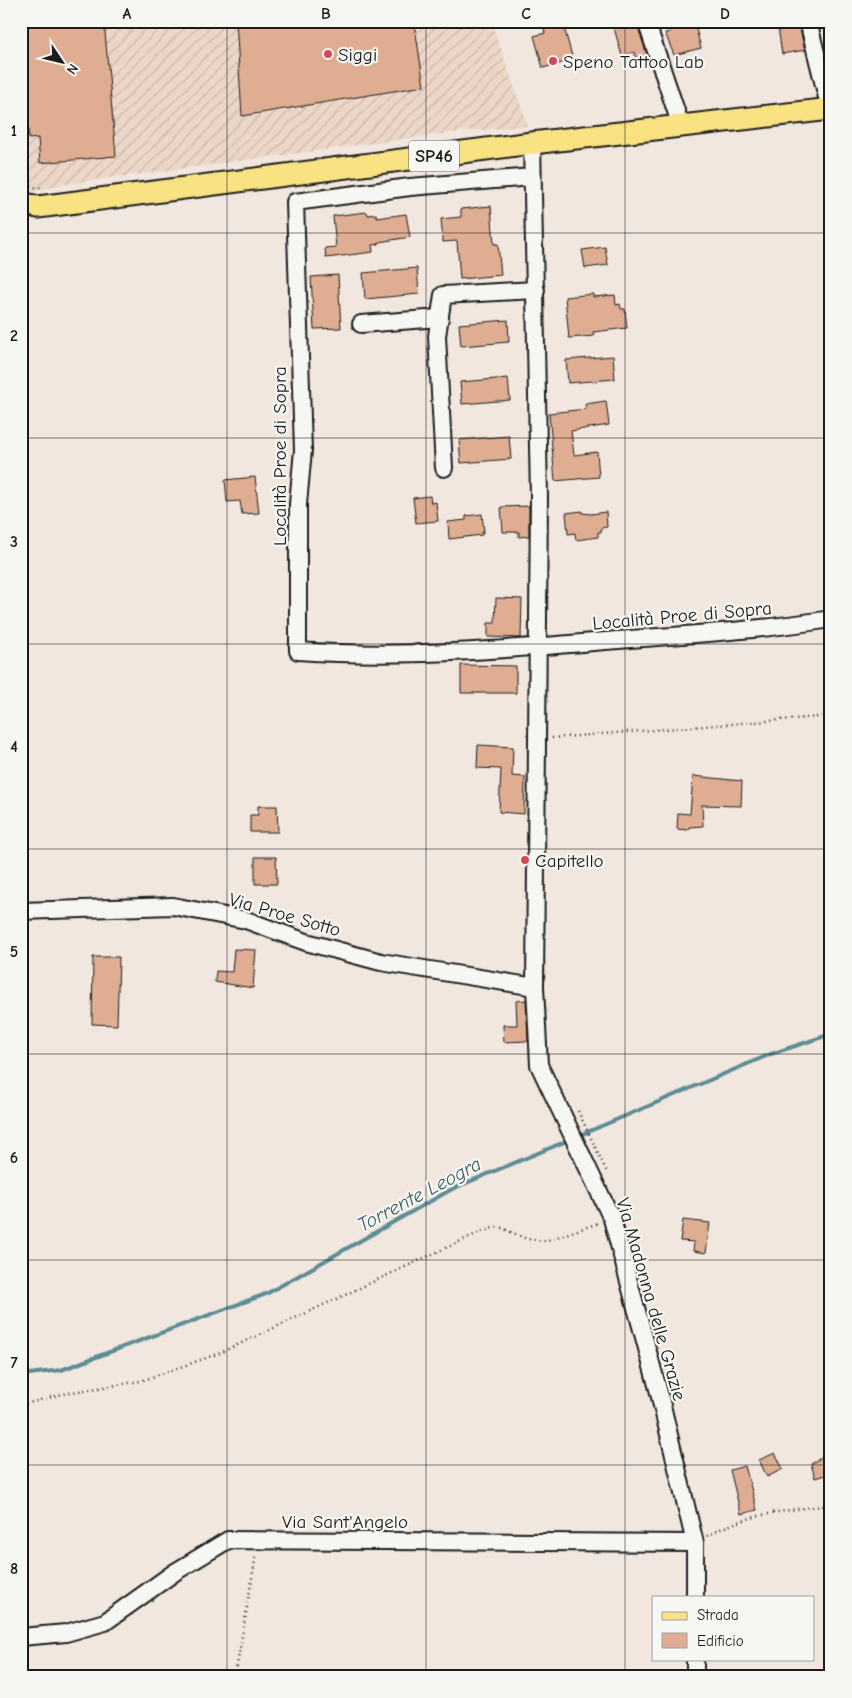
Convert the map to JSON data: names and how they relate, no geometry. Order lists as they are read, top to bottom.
{
  "streets": {
    "main road": ["SP46"],
    "street": [
      "Località Proe di Sopra",
      "Via Proe Sotto",
      "Via Madonna delle Grazie",
      "Via Sant'Angelo"
    ]
  },
  "crossings": [
    ["Via Proe Sotto", "Via Madonna delle Grazie"],
    ["Via Madonna delle Grazie", "Via Sant'Angelo"]
  ],
  "water": ["Torrente Leogra"],
  "places": ["Siggi", "Speno Tattoo Lab", "Capitello"],
  "legend": ["Strada", "Edificio"],
  "north": "bottom right",
  "grid": {
    "columns": [
      "A",
      "B",
      "C",
      "D"
    ],
    "rows": [
      "1",
      "2",
      "3",
      "4",
      "5",
      "6",
      "7",
      "8"
    ]
  }
}
